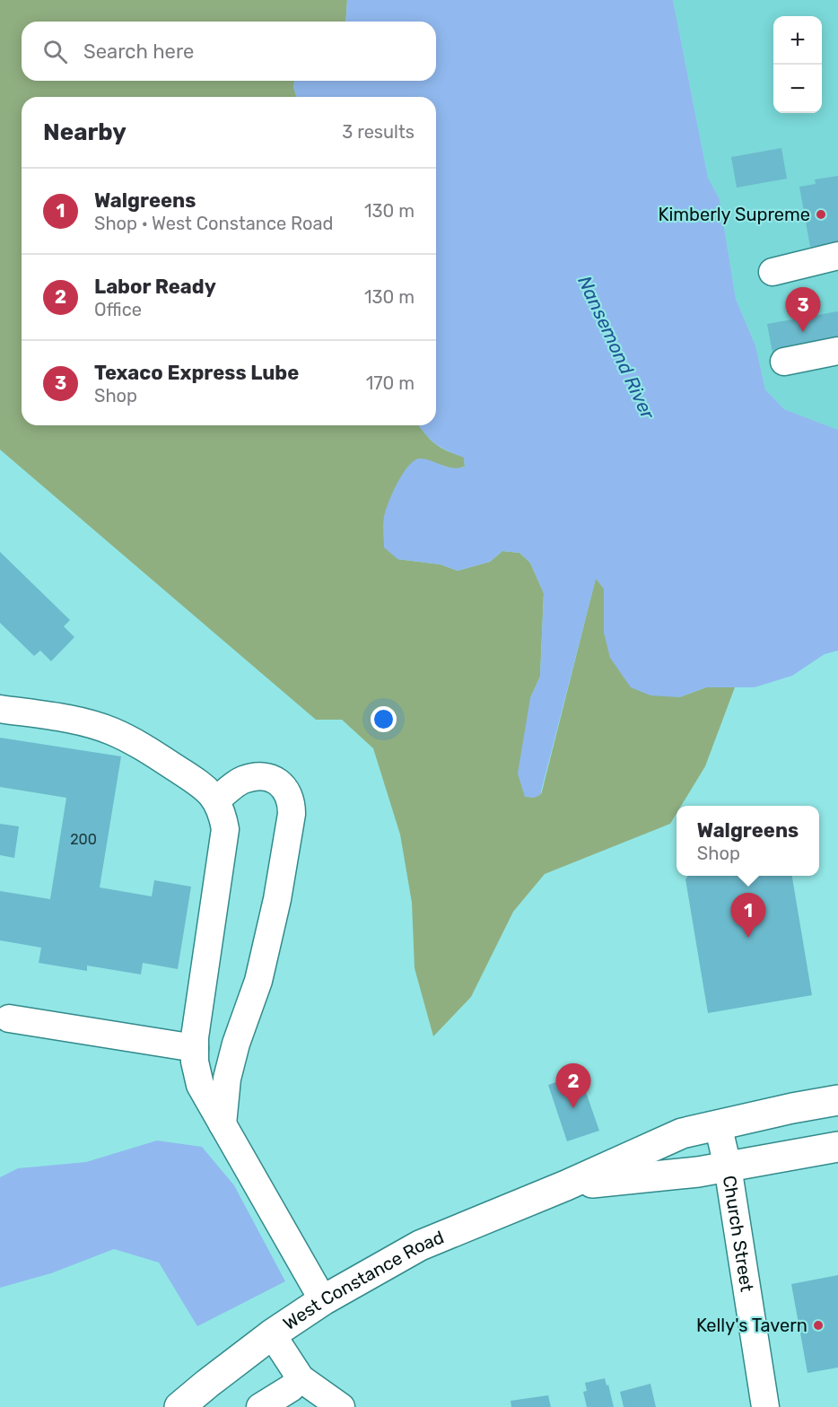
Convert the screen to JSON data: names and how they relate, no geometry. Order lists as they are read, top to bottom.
{
  "streets": {
    "main road": ["West Constance Road"],
    "street": ["Church Street"]
  },
  "crossings": [
    ["Church Street", "West Constance Road"]
  ],
  "water": ["Nansemond River"],
  "places": ["Kimberly Supreme", "Kelly's Tavern"],
  "house_numbers": ["200"],
  "page": {
    "map_buttons": ["+", "−"],
    "search": "Search here",
    "heading": ["Nearby", "3 results"],
    "list": [
      {
        "mark": "1",
        "name": "Walgreens",
        "note": "Shop · West Constance Road",
        "value": "130 m"
      },
      {
        "mark": "2",
        "name": "Labor Ready",
        "note": "Office",
        "value": "130 m"
      },
      {
        "mark": "3",
        "name": "Texaco Express Lube",
        "note": "Shop",
        "value": "170 m"
      }
    ],
    "pins": ["3", "1", "2"],
    "popup": ["Walgreens", "Shop"]
  }
}
